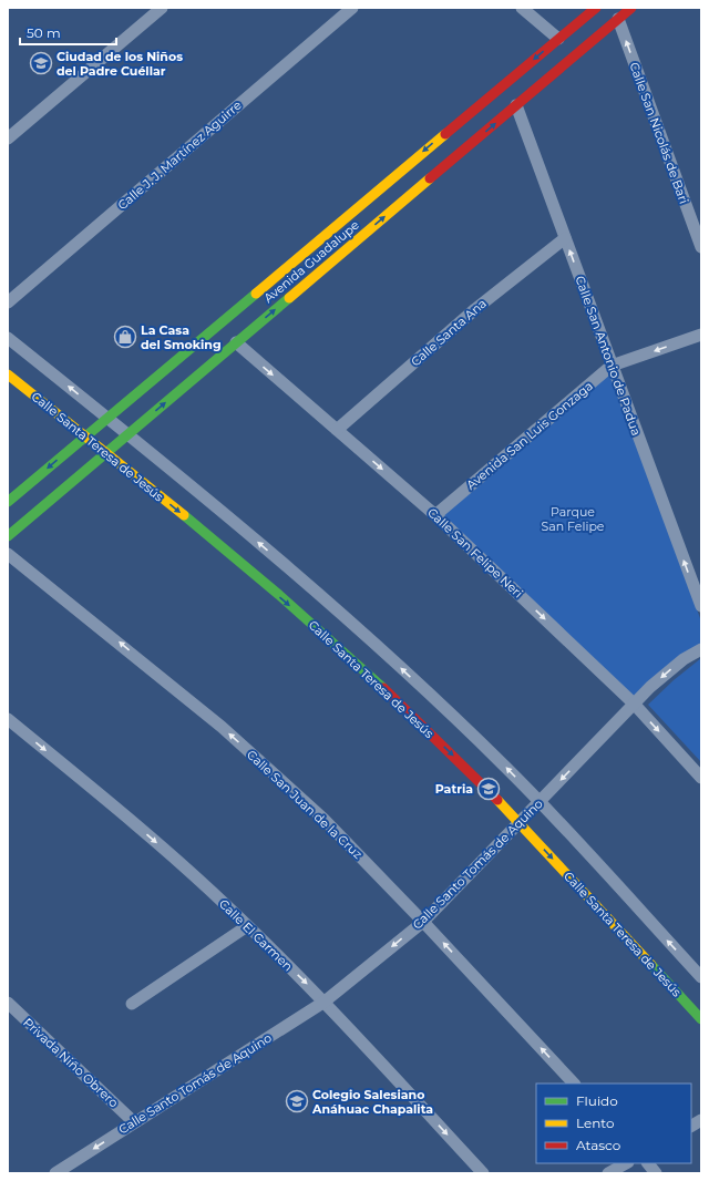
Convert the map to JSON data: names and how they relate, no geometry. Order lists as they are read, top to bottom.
{
  "streets": {
    "main road": ["Avenida Guadalupe", "Calle Santa Teresa de Jesús"],
    "street": [
      "Calle San Nicolás de Bari",
      "Calle J. J. Martínez Aguirre",
      "Calle Santa Ana",
      "Calle San Antonio de Padua",
      "Avenida San Luis Gonzaga",
      "Calle San Felipe Neri",
      "Calle San Juan de la Cruz",
      "Calle Santo Tomás de Aquino",
      "Calle El Carmen",
      "Privada Niño Obrero"
    ]
  },
  "crossings": [
    ["Calle San Nicolás de Bari", "Avenida Guadalupe"],
    ["Avenida Guadalupe", "Calle San Antonio de Padua"],
    ["Avenida Guadalupe", "Calle Santa Teresa de Jesús"],
    ["Avenida Guadalupe", "Calle San Felipe Neri"],
    ["Calle Santa Ana", "Calle San Antonio de Padua"],
    ["Calle Santa Ana", "Calle San Felipe Neri"],
    ["Calle San Antonio de Padua", "Avenida San Luis Gonzaga"],
    ["Avenida San Luis Gonzaga", "Calle San Felipe Neri"],
    ["Calle Santa Teresa de Jesús", "Calle Santo Tomás de Aquino"],
    ["Calle San Felipe Neri", "Calle Santo Tomás de Aquino"],
    ["Calle San Juan de la Cruz", "Calle Santo Tomás de Aquino"],
    ["Calle Santo Tomás de Aquino", "Calle El Carmen"],
    ["Calle Santo Tomás de Aquino", "Privada Niño Obrero"]
  ],
  "one_way": [
    "Calle San Nicolás de Bari",
    "Calle San Antonio de Padua",
    "Calle Santa Teresa de Jesús",
    "Calle San Felipe Neri",
    "Calle San Juan de la Cruz",
    "Calle Santo Tomás de Aquino",
    "Calle El Carmen"
  ],
  "parks": ["Parque San Felipe"],
  "places": {
    "school or university": ["Ciudad de los Niños del Padre Cuéllar", "Patria", "Colegio Salesiano Anáhuac Chapalita"],
    "shop": ["La Casa del Smoking"]
  },
  "legend": ["Fluido", "Lento", "Atasco"],
  "scale_bar": "50 m"
}
